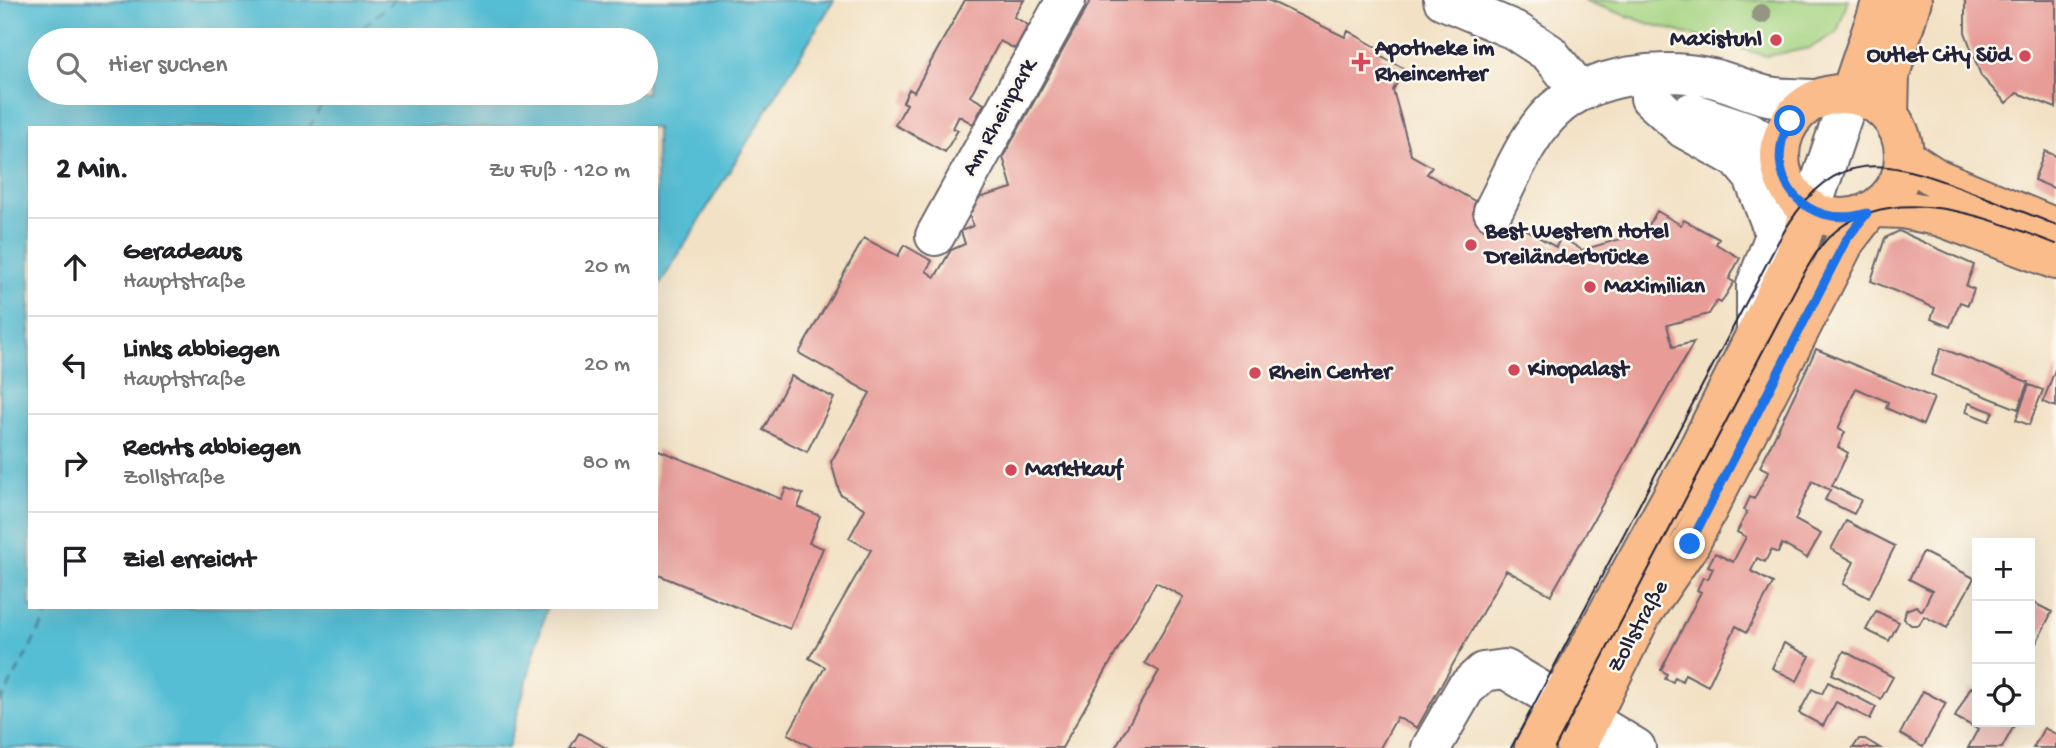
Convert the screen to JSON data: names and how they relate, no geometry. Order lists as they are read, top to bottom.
{
  "streets": {
    "main road": ["Zollstraße"],
    "street": ["Am Rheinpark"]
  },
  "places": {
    "other": [
      "Maxistuhl",
      "Outlet City Süd",
      "Best Western Hotel Dreiländerbrücke",
      "Maximilian",
      "Kinopalast",
      "Rhein Center",
      "Marktkauf"
    ],
    "health": ["Apotheke im Rheincenter"]
  },
  "page": {
    "search": "Hier suchen",
    "heading": ["2 Min.", "Zu Fuß · 120 m"],
    "list": [
      ["Geradeaus", "Hauptstraße", "20 m"],
      ["Links abbiegen", "Hauptstraße", "20 m"],
      ["Rechts abbiegen", "Zollstraße", "80 m"],
      "Ziel erreicht"
    ],
    "map_buttons": ["+", "−"]
  }
}
